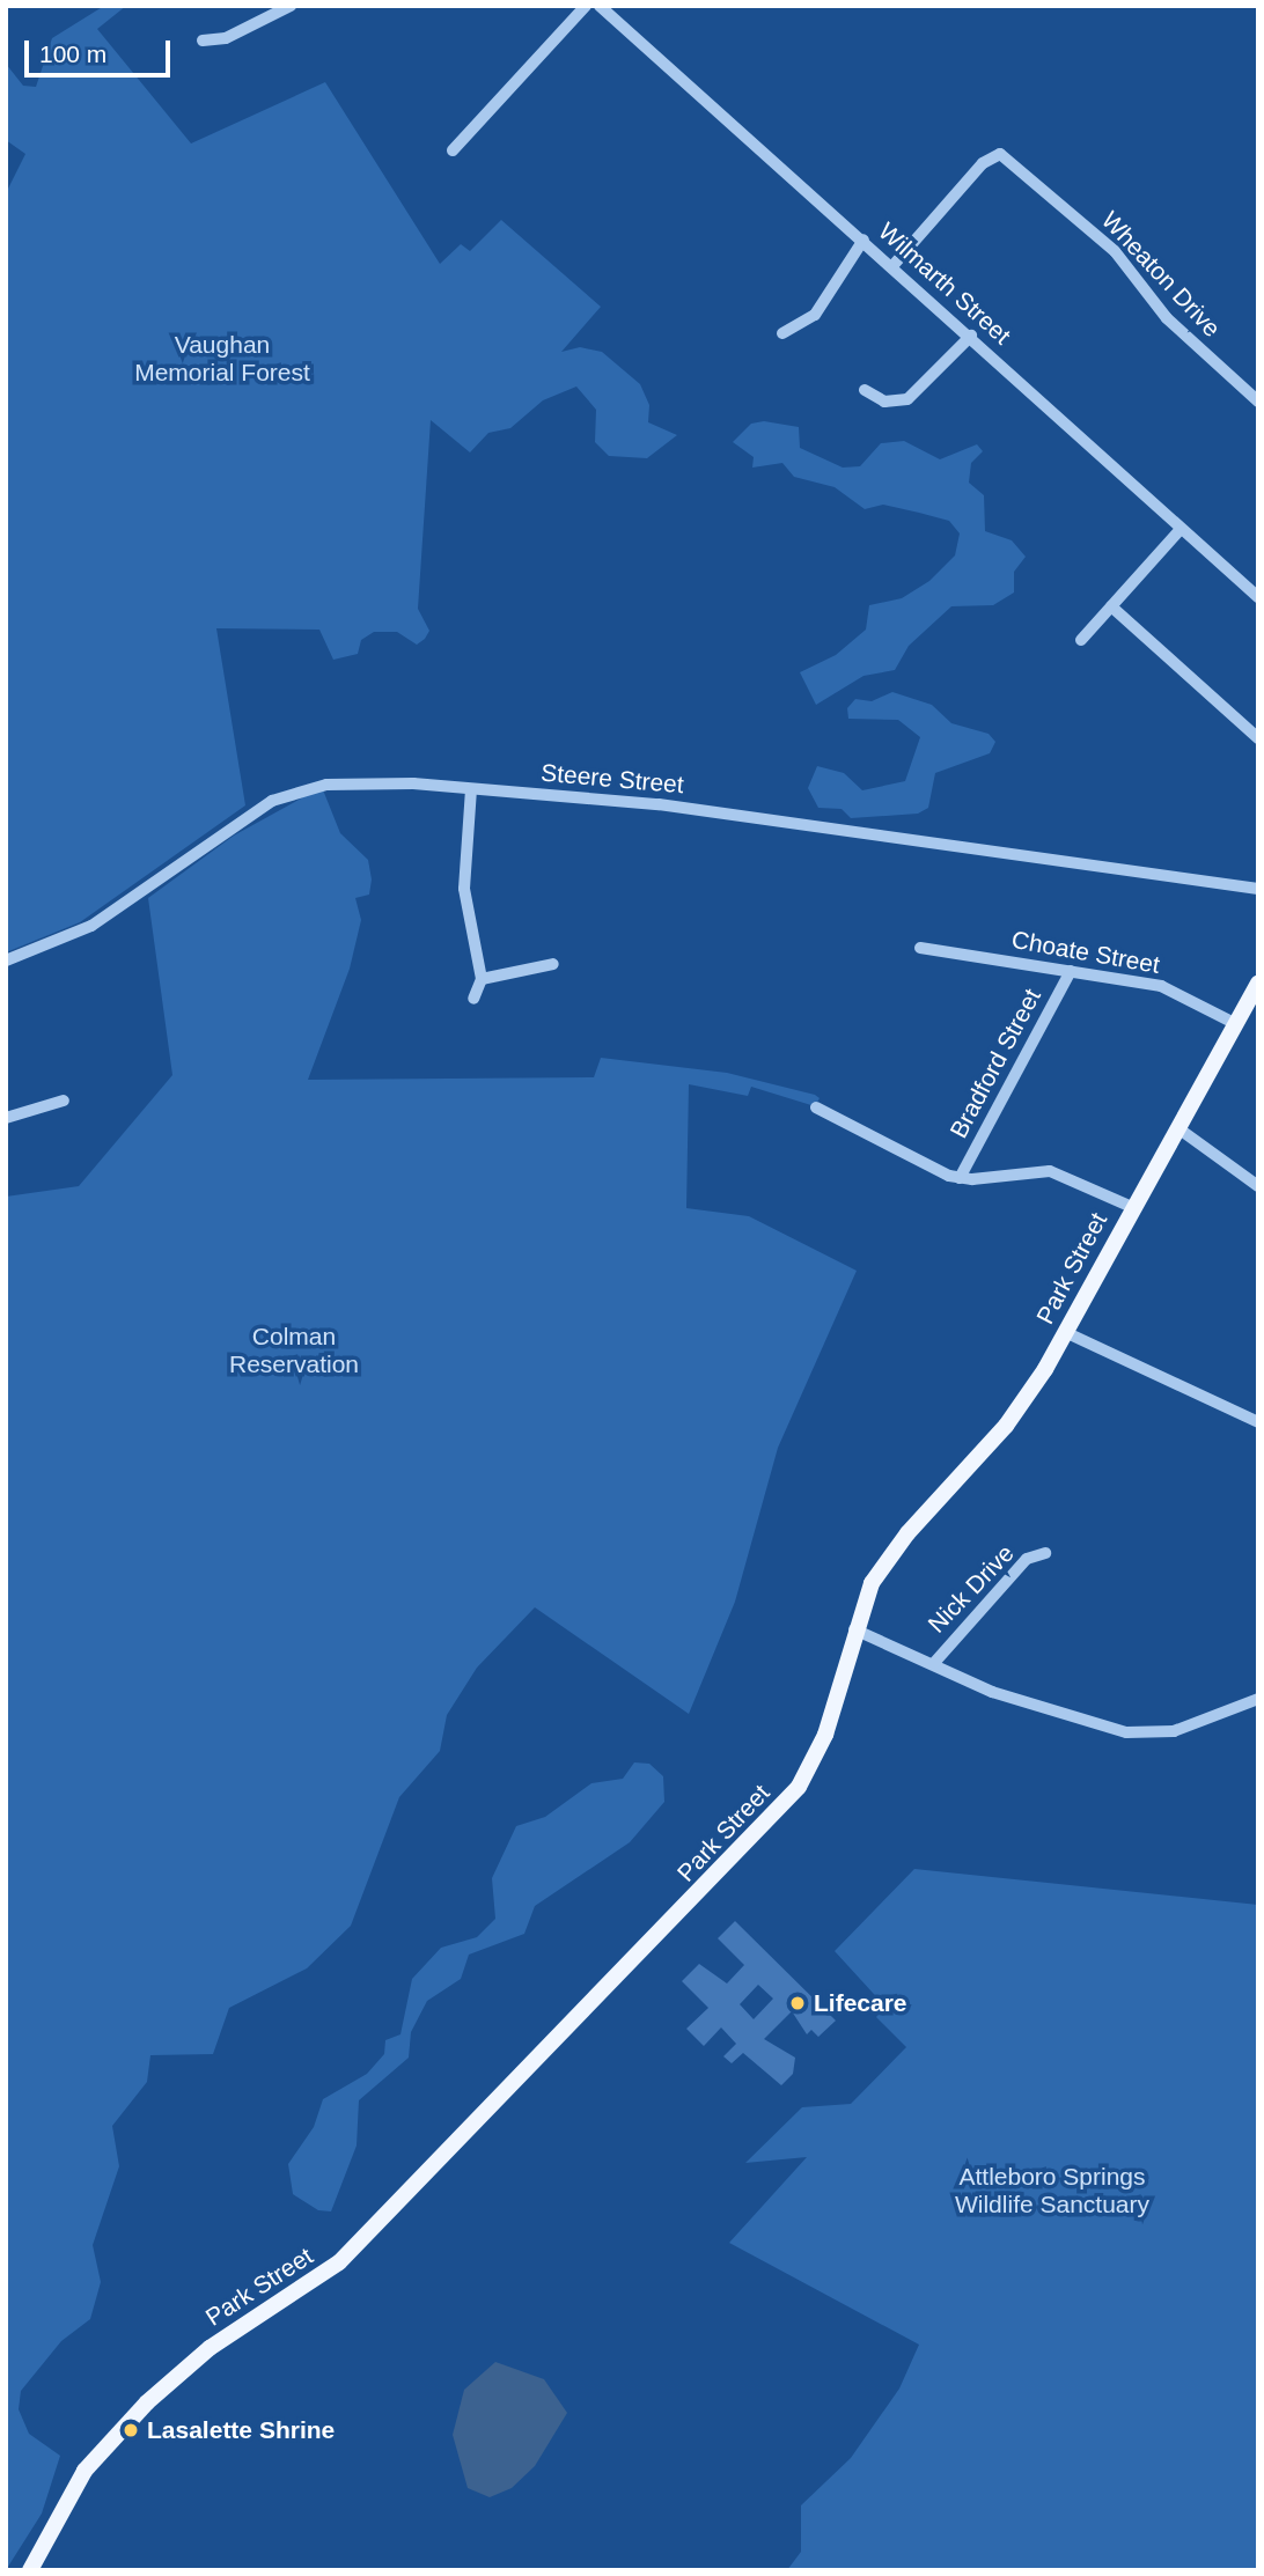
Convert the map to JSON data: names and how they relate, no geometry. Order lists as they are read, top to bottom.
{
  "streets": {
    "main road": ["Park Street"],
    "street": [
      "Wheaton Drive",
      "Wilmarth Street",
      "Steere Street",
      "Choate Street",
      "Bradford Street",
      "Nick Drive"
    ]
  },
  "crossings": [
    ["Wheaton Drive", "Wilmarth Street"],
    ["Choate Street", "Bradford Street"],
    ["Choate Street", "Park Street"]
  ],
  "parks": ["Vaughan Memorial Forest", "Colman Reservation", "Attleboro Springs Wildlife Sanctuary"],
  "places": ["Lifecare", "Lasalette Shrine"],
  "scale_bar": "100 m"
}
